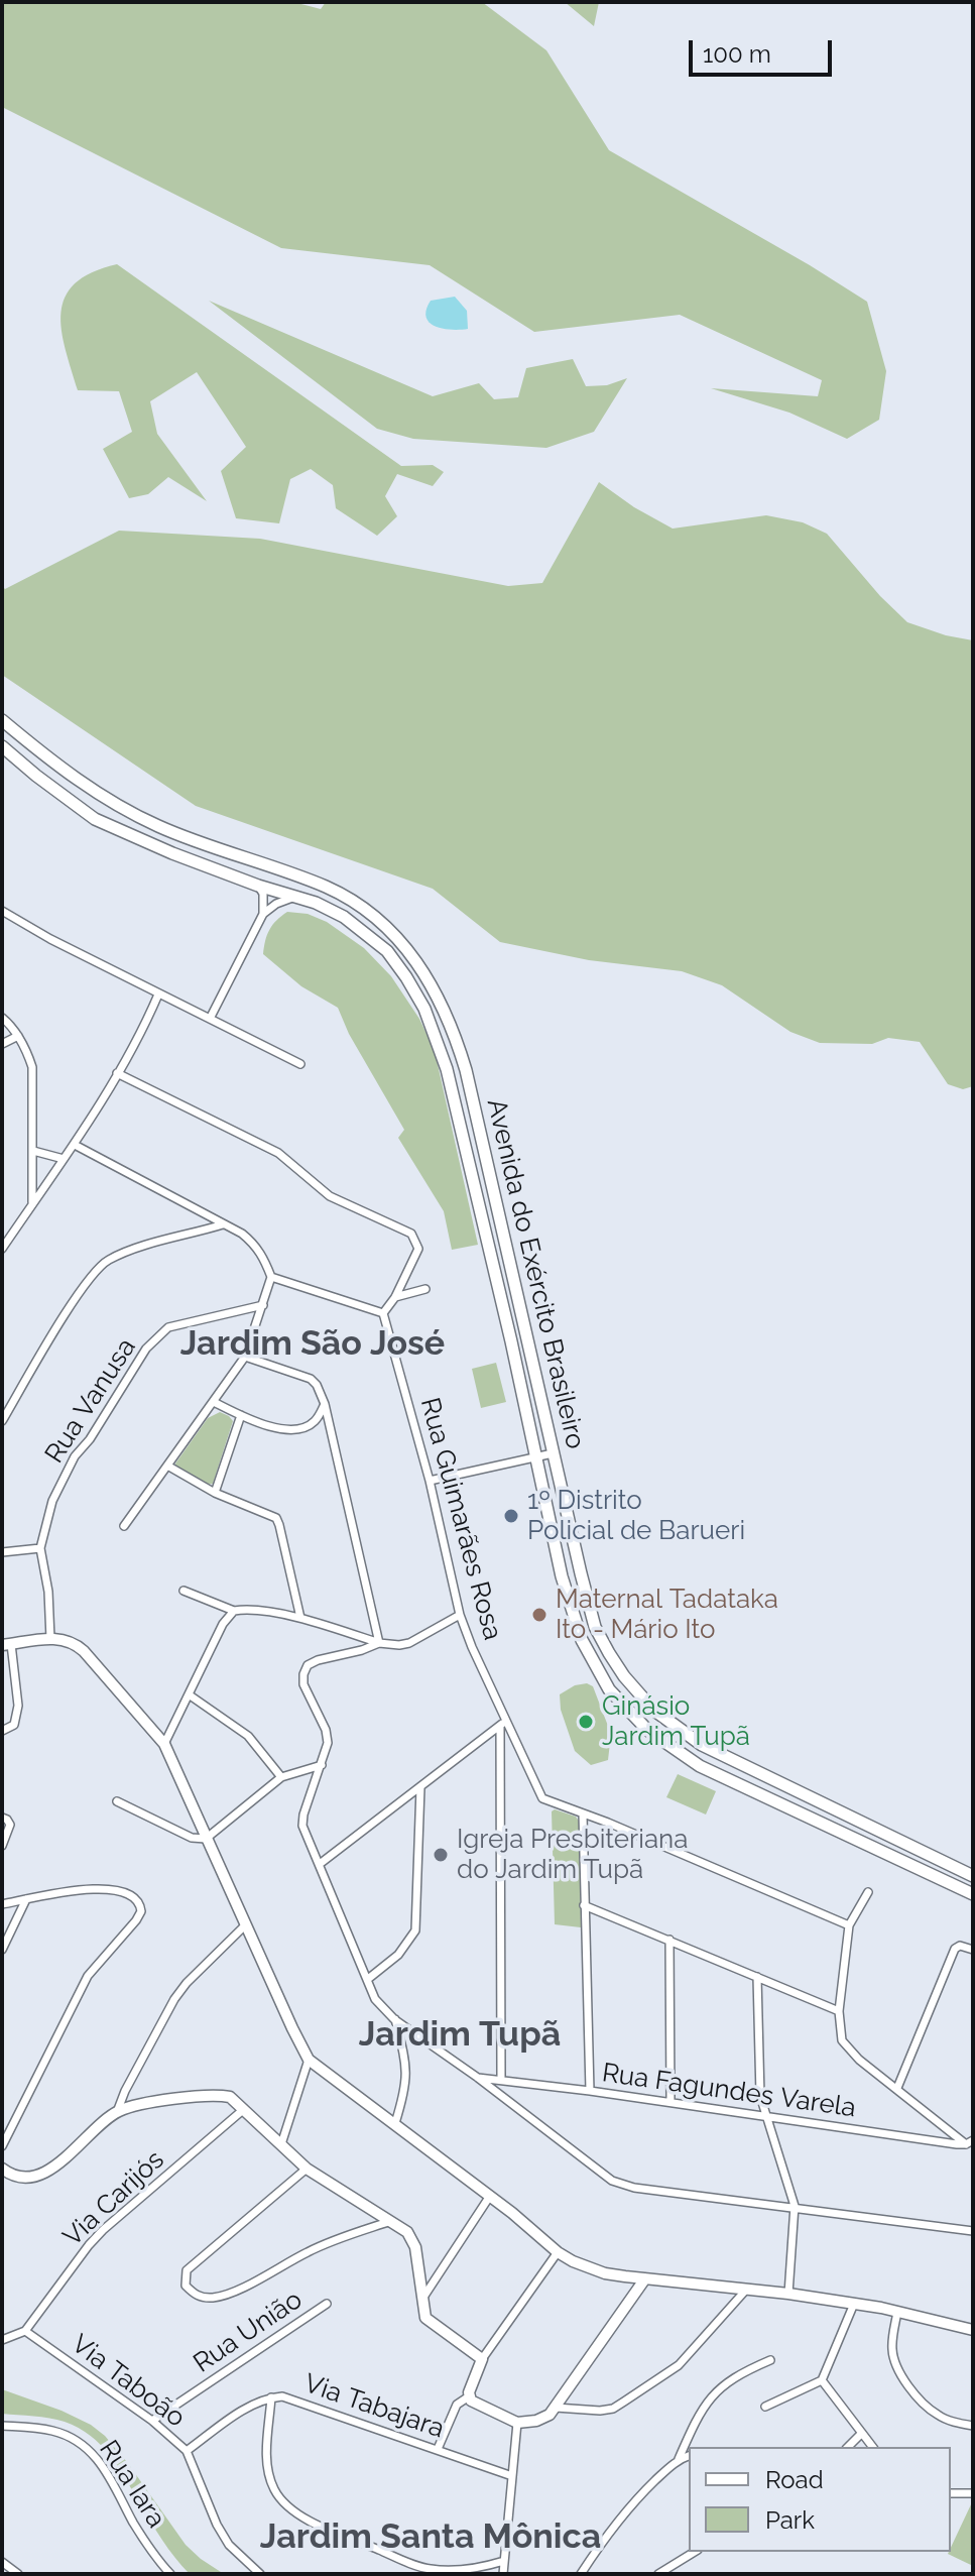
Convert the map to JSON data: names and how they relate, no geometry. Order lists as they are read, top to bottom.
{
  "streets": {
    "main road": ["Avenida do Exército Brasileiro"],
    "street": [
      "Rua Vanusa",
      "Rua Guimarães Rosa",
      "Rua Fagundes Varela",
      "Via Carijós",
      "Rua União",
      "Via Taboão",
      "Via Tabajara",
      "Rua Iara"
    ]
  },
  "crossings": [
    ["Via Carijós", "Via Taboão"],
    ["Rua União", "Via Taboão"],
    ["Via Taboão", "Via Tabajara"]
  ],
  "districts": ["Jardim São José", "Jardim Tupã", "Jardim Santa Mônica"],
  "places": [
    "1º Distrito Policial de Barueri",
    "Maternal Tadataka Ito - Mário Ito",
    "Ginásio Jardim Tupã",
    "Igreja Presbiteriana do Jardim Tupã"
  ],
  "legend": ["Road", "Park"],
  "scale_bar": "100 m"
}
